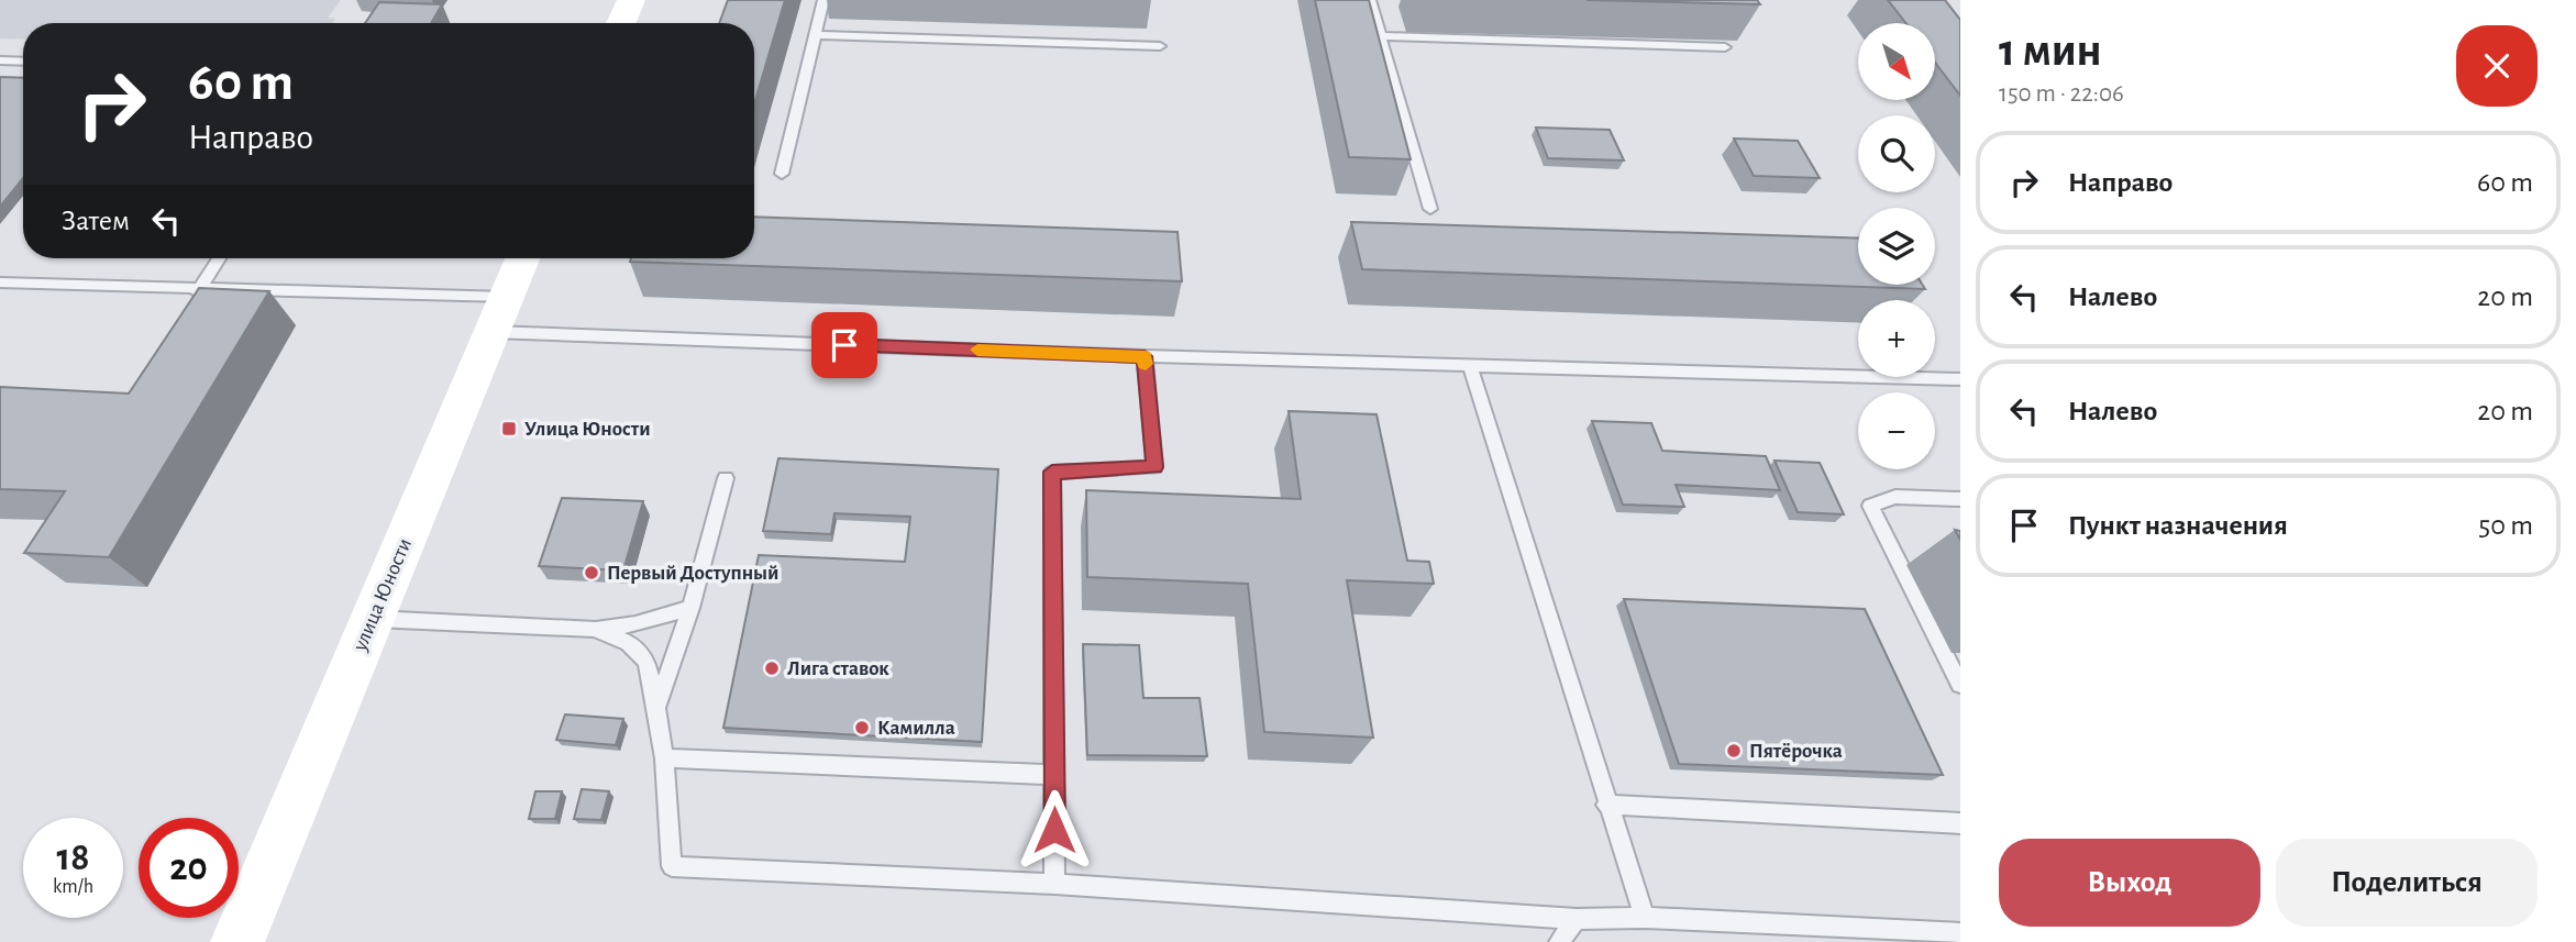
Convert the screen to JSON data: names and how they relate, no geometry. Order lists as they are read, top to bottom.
{
  "streets": {
    "street": ["улица Юности"]
  },
  "places": {
    "transit": ["Улица Юности"],
    "other": [
      "Первый Доступный",
      "Лига ставок",
      "Камилла",
      "Пятёрочка"
    ]
  },
  "north": "bottom right",
  "page": {
    "heading": ["1 мин", "150 m · 22:06"],
    "map_buttons": ["+", "−"],
    "turn": ["60 m", "Направо"],
    "list": [
      {
        "name": "Направо",
        "value": "60 m"
      },
      {
        "name": "Налево",
        "value": "20 m"
      },
      {
        "name": "Налево",
        "value": "20 m"
      },
      {
        "name": "Пункт назначения",
        "value": "50 m"
      }
    ],
    "then": "Затем",
    "speed": "18 km/h",
    "limit": "20",
    "buttons": ["Выход", "Поделиться"]
  }
}
